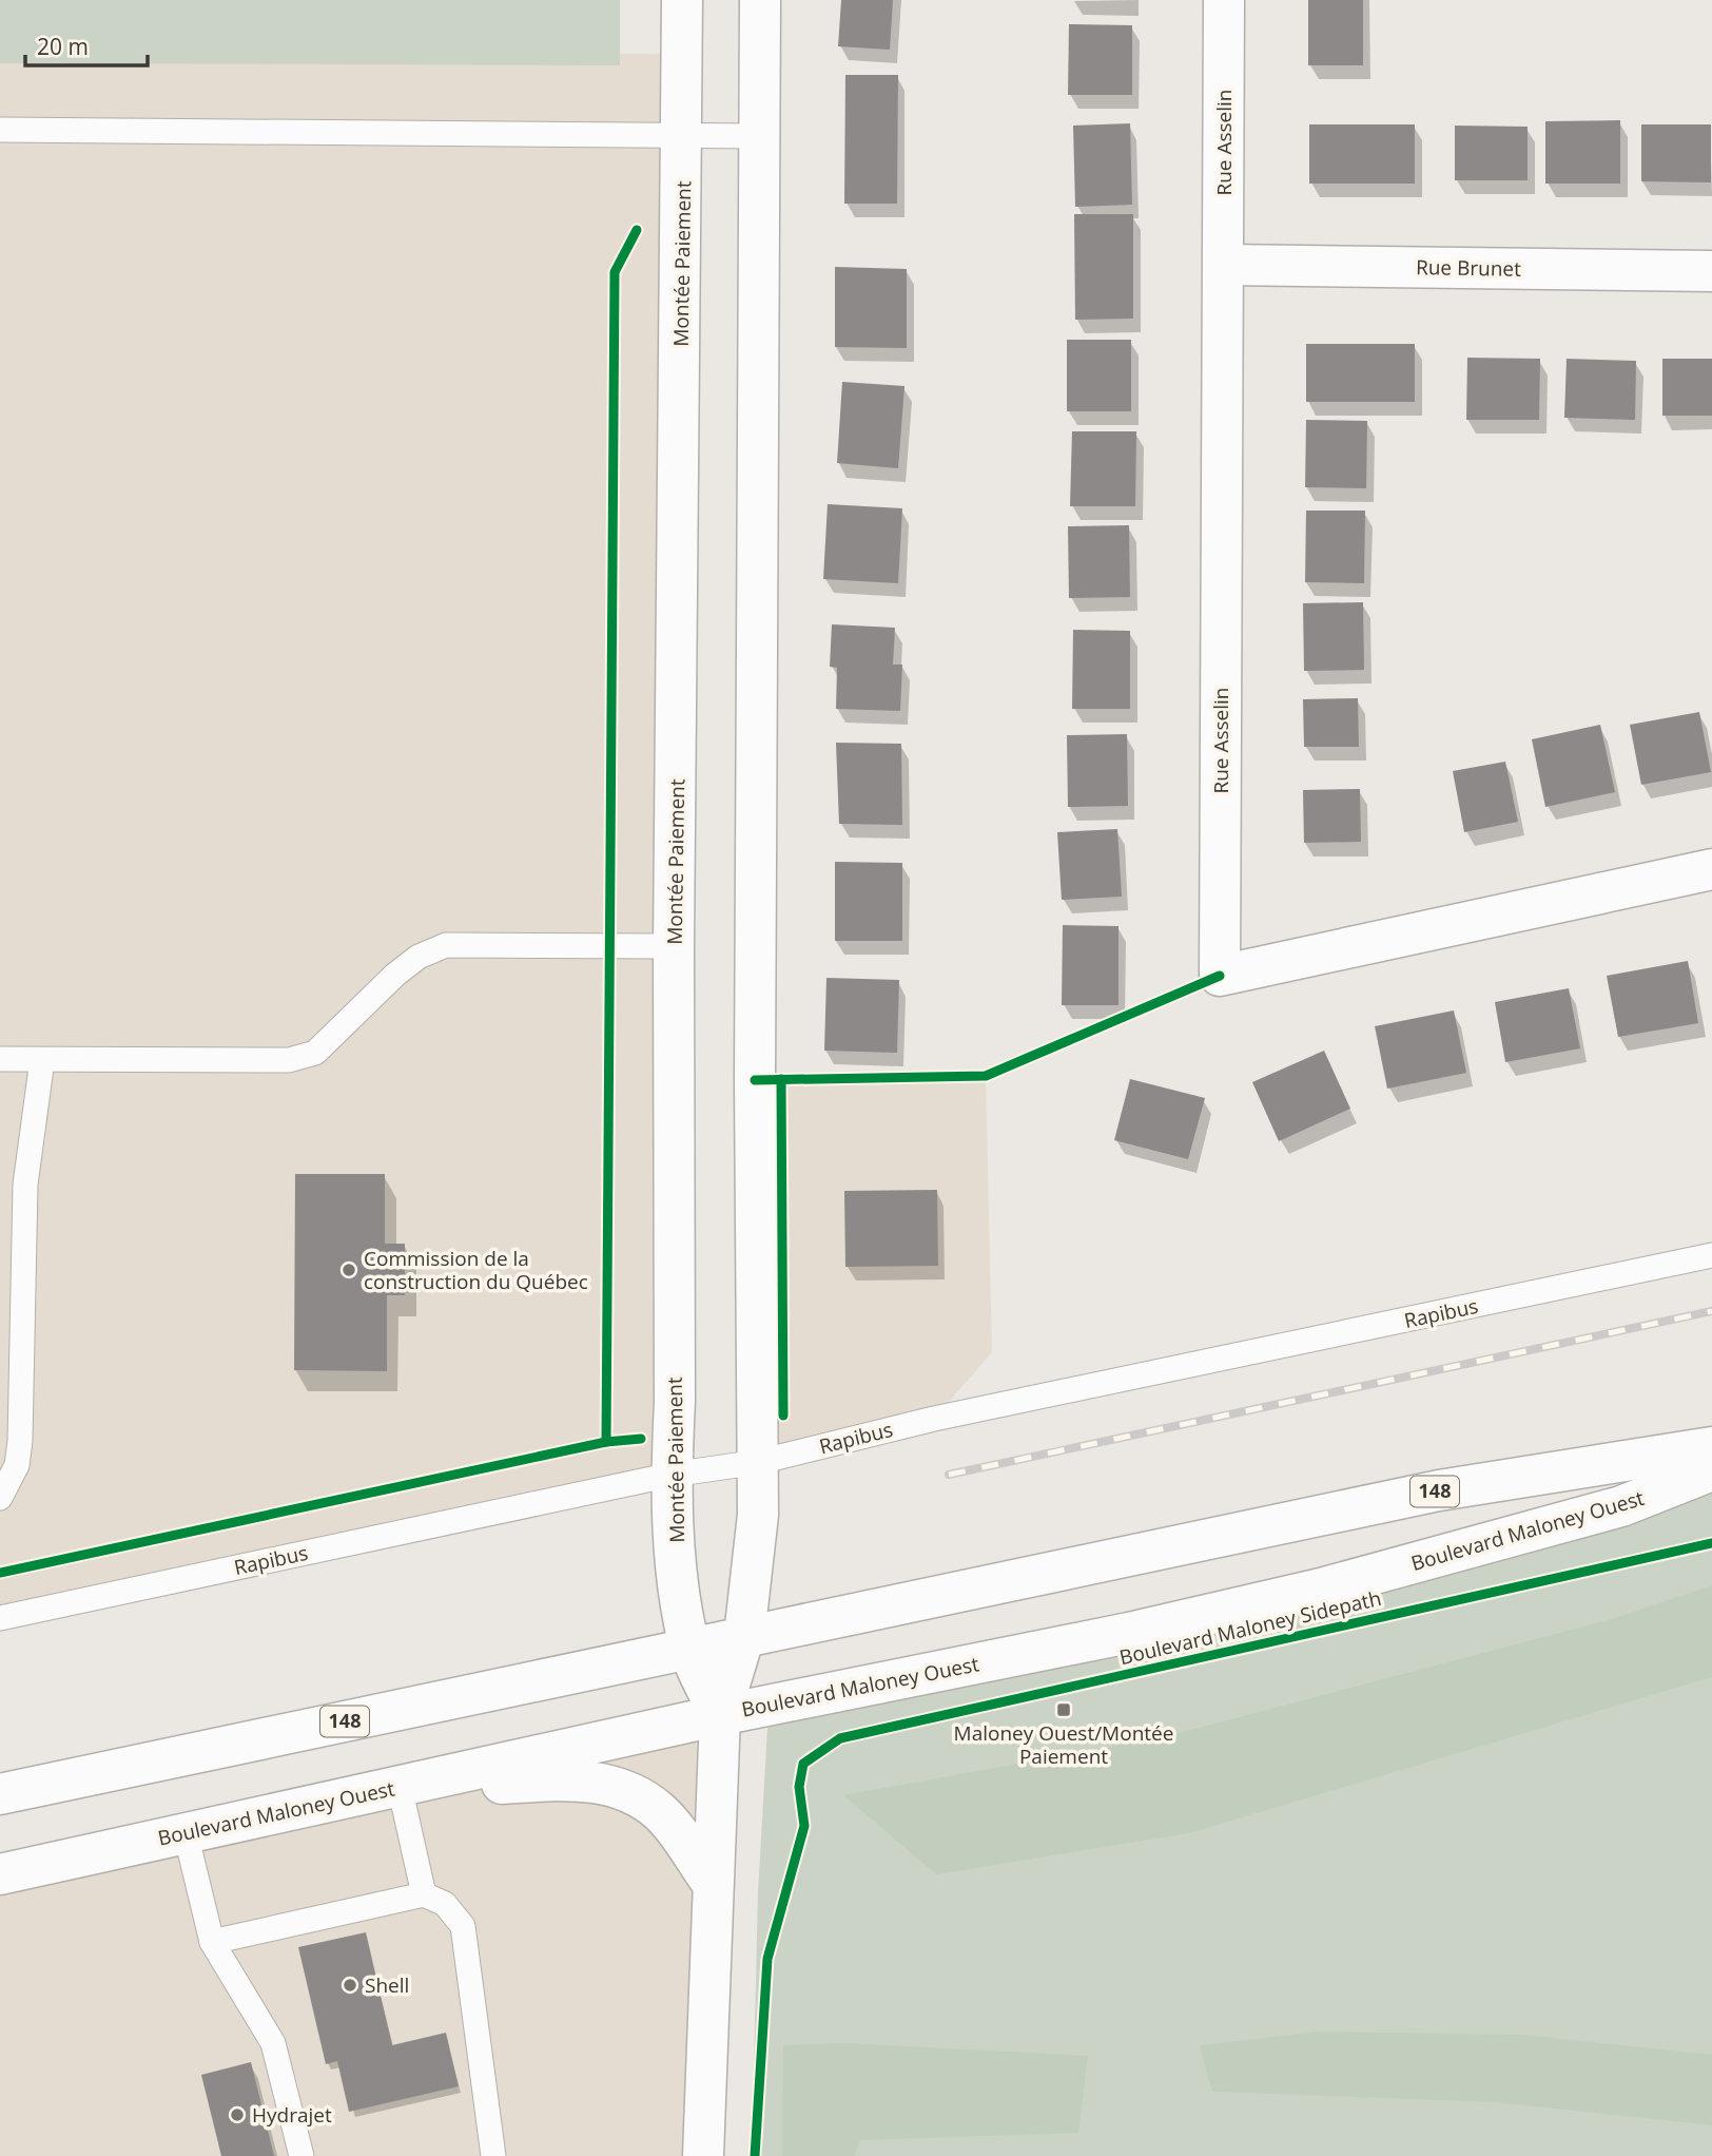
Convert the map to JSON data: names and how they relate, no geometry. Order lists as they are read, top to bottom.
{
  "streets": {
    "main road": [
      "Rue Asselin",
      "Montée Paiement",
      "Rue Brunet",
      "148",
      "Boulevard Maloney Ouest"
    ],
    "lane": ["Rapibus"],
    "cycle path": ["Boulevard Maloney Sidepath"]
  },
  "crossings": [
    ["Rue Asselin", "Rue Brunet"],
    ["Montée Paiement", "Rapibus"],
    ["Montée Paiement", "Boulevard Maloney Ouest"]
  ],
  "places": {
    "other": ["Commission de la construction du Québec", "Shell", "Hydrajet"],
    "transit": ["Maloney Ouest/Montée Paiement"]
  },
  "scale_bar": "20 m"
}
